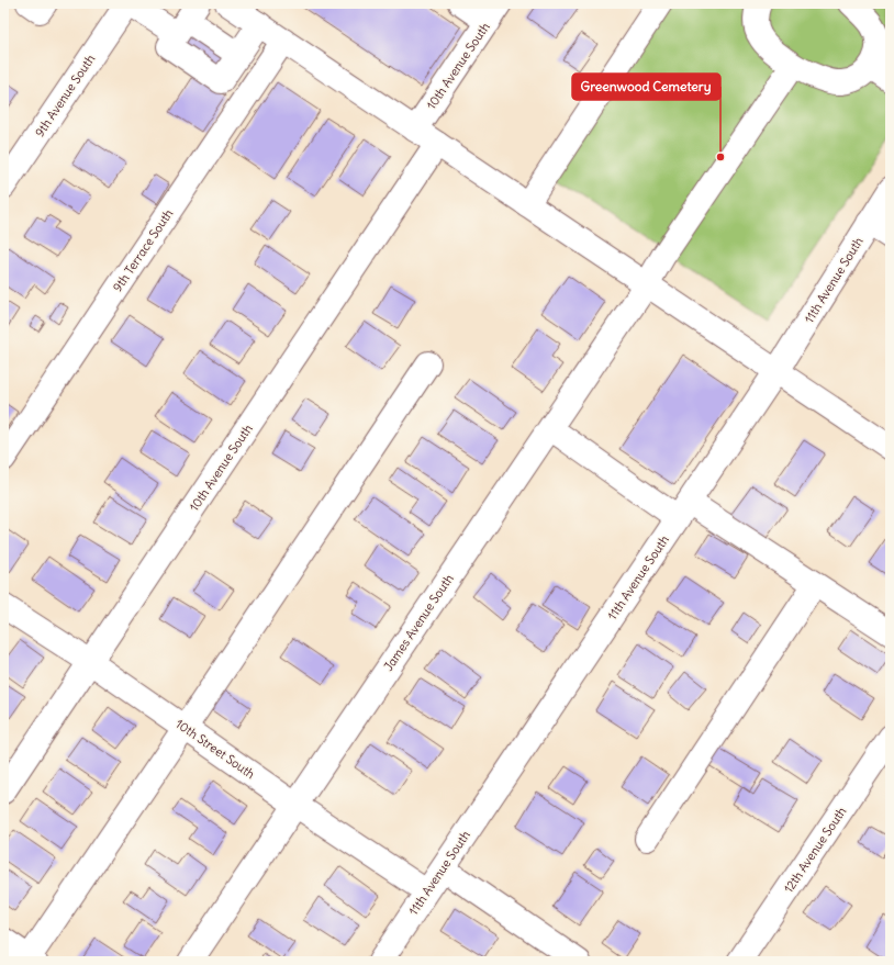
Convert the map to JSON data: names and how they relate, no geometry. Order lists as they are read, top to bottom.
{
  "streets": {
    "street": [
      "10th Avenue South",
      "9th Avenue South",
      "9th Terrace South",
      "11th Avenue South",
      "James Avenue South",
      "10th Street South",
      "12th Avenue South"
    ]
  },
  "crossings": [
    ["10th Avenue South", "10th Street South"],
    ["11th Avenue South", "10th Street South"],
    ["James Avenue South", "10th Street South"]
  ],
  "places": ["Greenwood Cemetery"]
}
